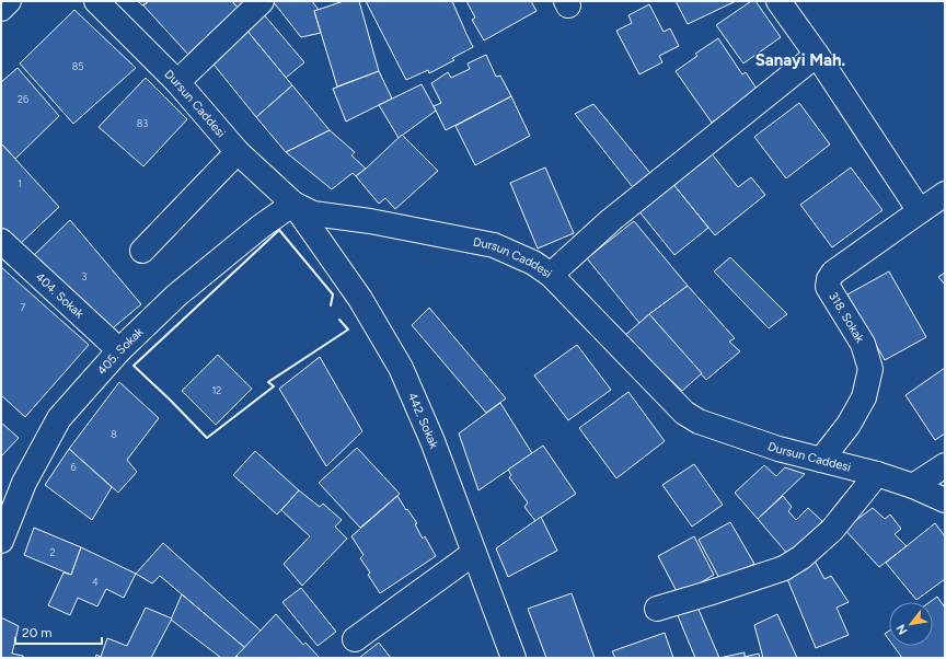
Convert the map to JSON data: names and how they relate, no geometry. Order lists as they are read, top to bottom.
{
  "streets": {
    "street": [
      "Dursun Caddesi",
      "404. Sokak",
      "318. Sokak",
      "405. Sokak",
      "442. Sokak"
    ]
  },
  "crossings": [
    ["Dursun Caddesi", "318. Sokak"],
    ["Dursun Caddesi", "405. Sokak"],
    ["Dursun Caddesi", "442. Sokak"],
    ["404. Sokak", "405. Sokak"],
    ["405. Sokak", "442. Sokak"]
  ],
  "districts": ["Sanayi Mah."],
  "house_numbers": [
    "85",
    "26",
    "83",
    "1",
    "3",
    "7",
    "12",
    "8",
    "6",
    "2",
    "4"
  ],
  "scale_bar": "20 m",
  "north": "bottom left"
}
